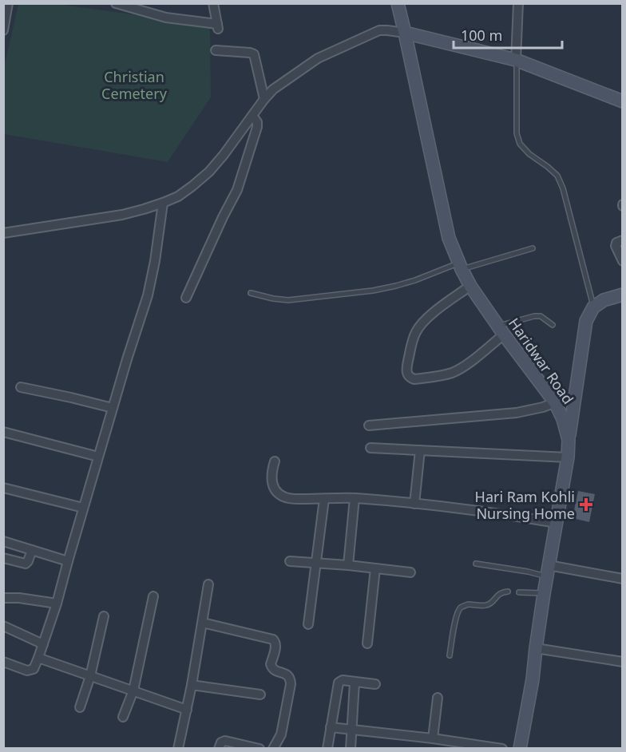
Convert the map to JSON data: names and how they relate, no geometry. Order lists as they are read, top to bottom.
{
  "streets": {
    "main road": ["Haridwar Road"]
  },
  "parks": ["Christian Cemetery"],
  "places": {
    "health": ["Hari Ram Kohli Nursing Home"]
  },
  "scale_bar": "100 m"
}
